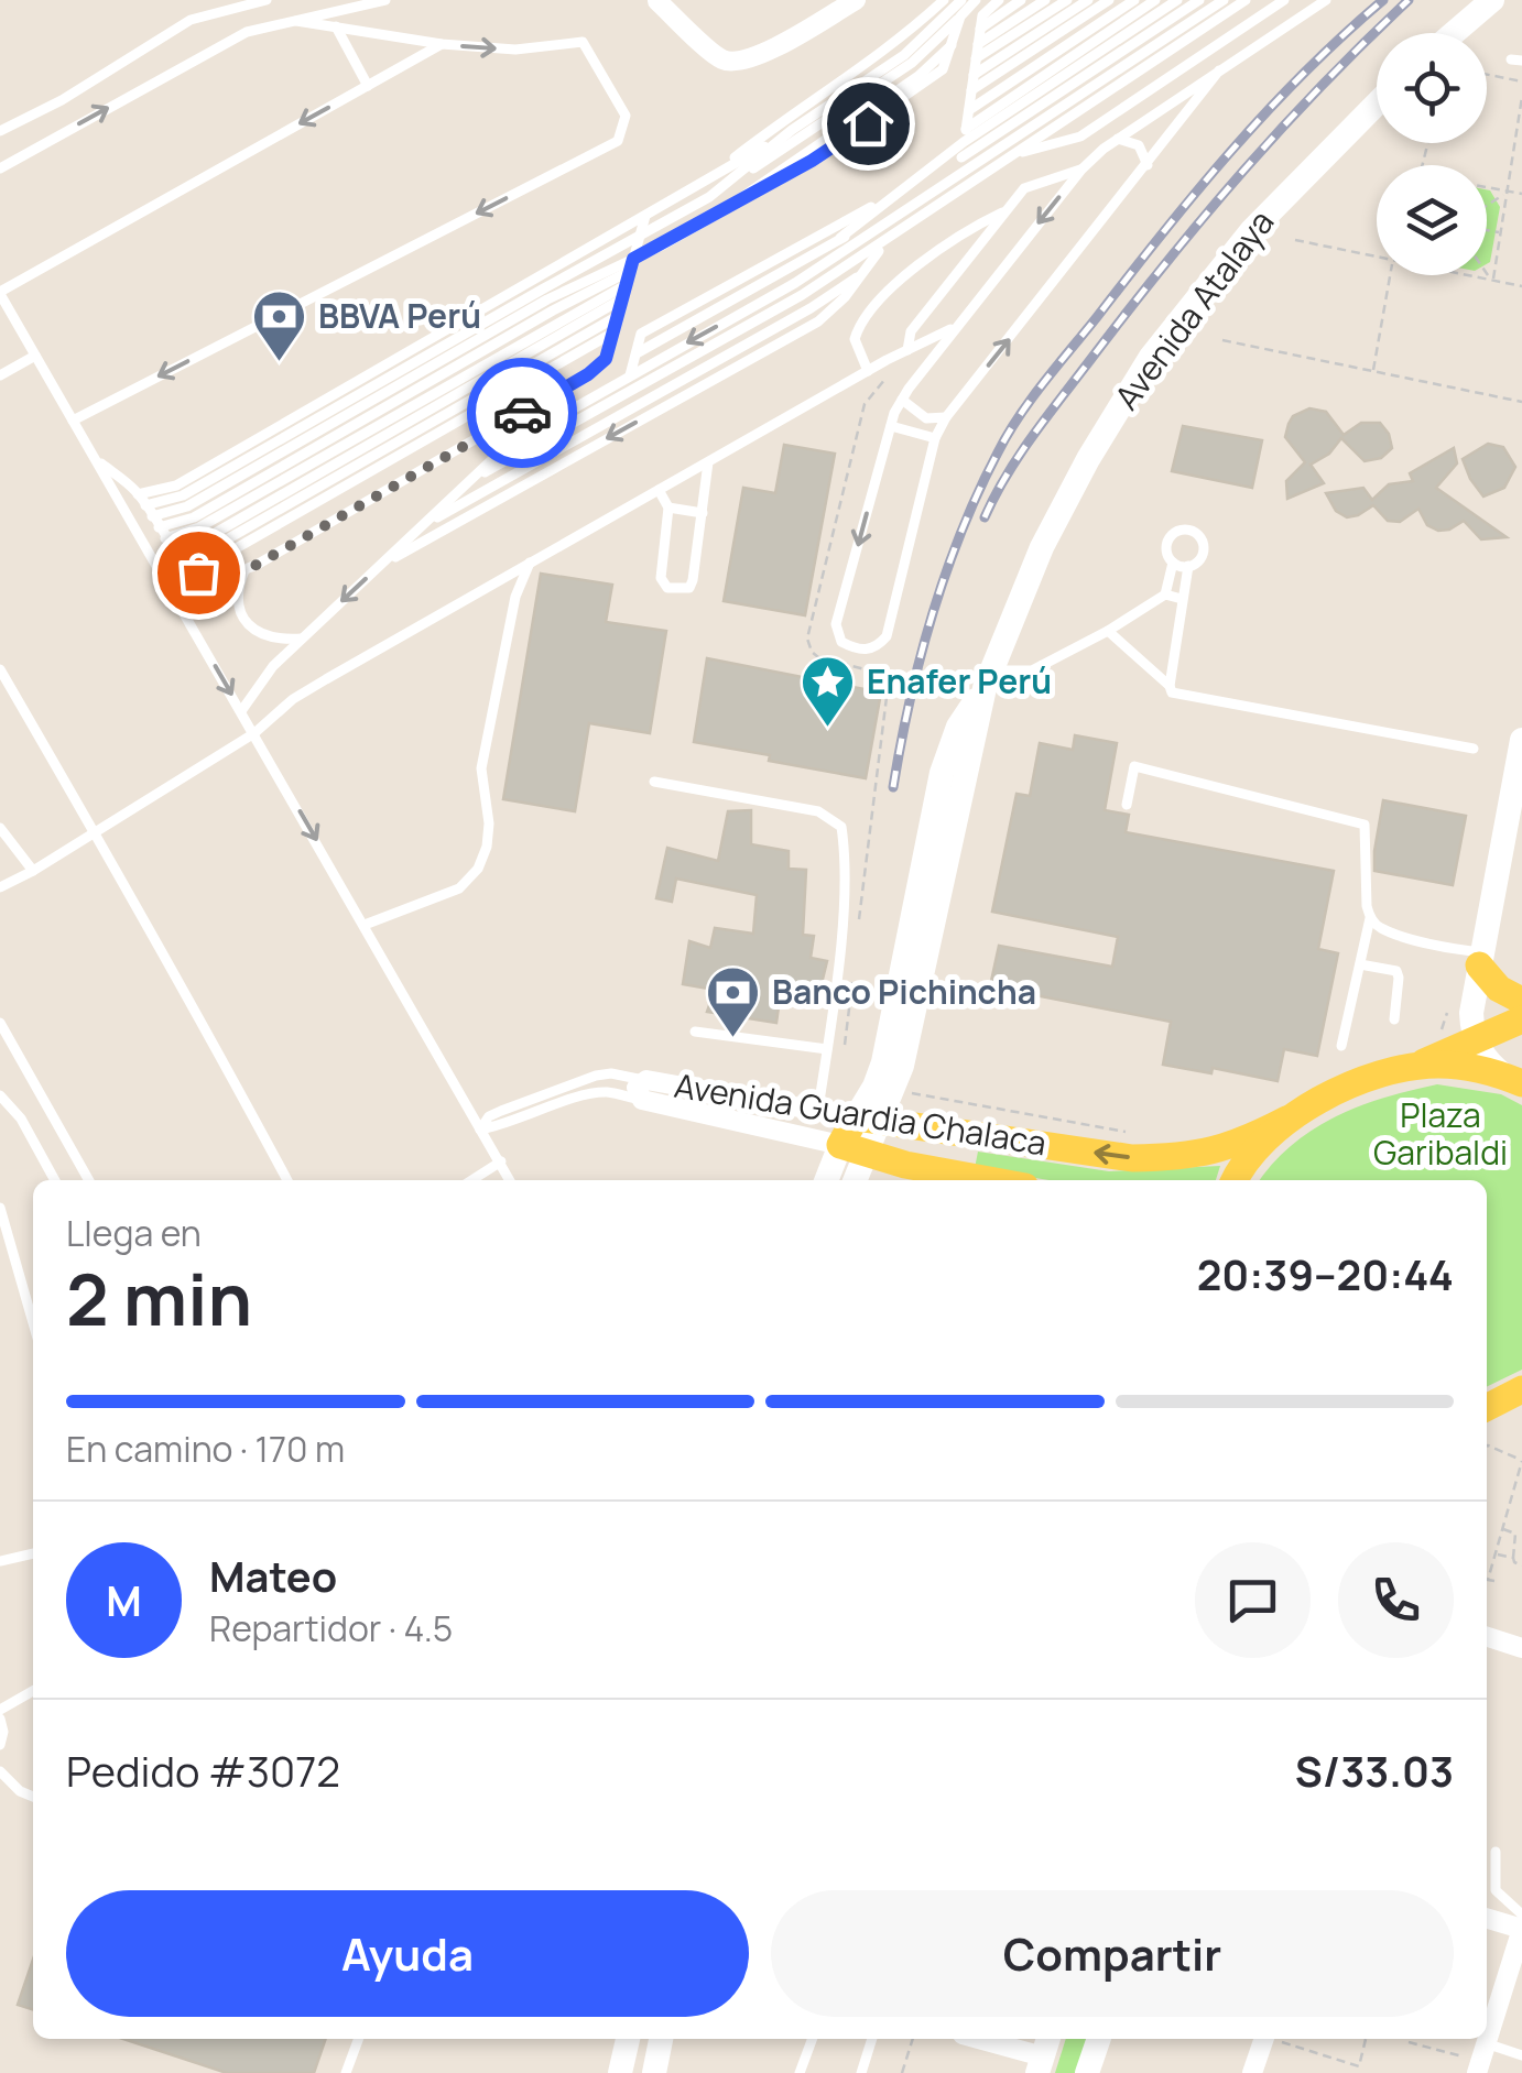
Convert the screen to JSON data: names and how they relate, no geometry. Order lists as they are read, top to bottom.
{
  "streets": {
    "main road": ["Avenida Atalaya", "Avenida Guardia Chalaca"]
  },
  "crossings": [
    ["Avenida Atalaya", "Avenida Guardia Chalaca"]
  ],
  "one_way": ["Avenida Guardia Chalaca"],
  "parks": ["Plaza Garibaldi"],
  "places": {
    "bank": ["BBVA Perú", "Banco Pichincha"],
    "place": ["Enafer Perú"]
  },
  "page": {
    "heading": ["2 min", "Llega en", "20:39–20:44"],
    "panel": [
      "Mateo",
      "Repartidor · 4.5",
      "Pedido #3072",
      "S/33.03"
    ],
    "bar": "En camino · 170 m",
    "round": "M",
    "buttons": ["Ayuda", "Compartir"]
  }
}
